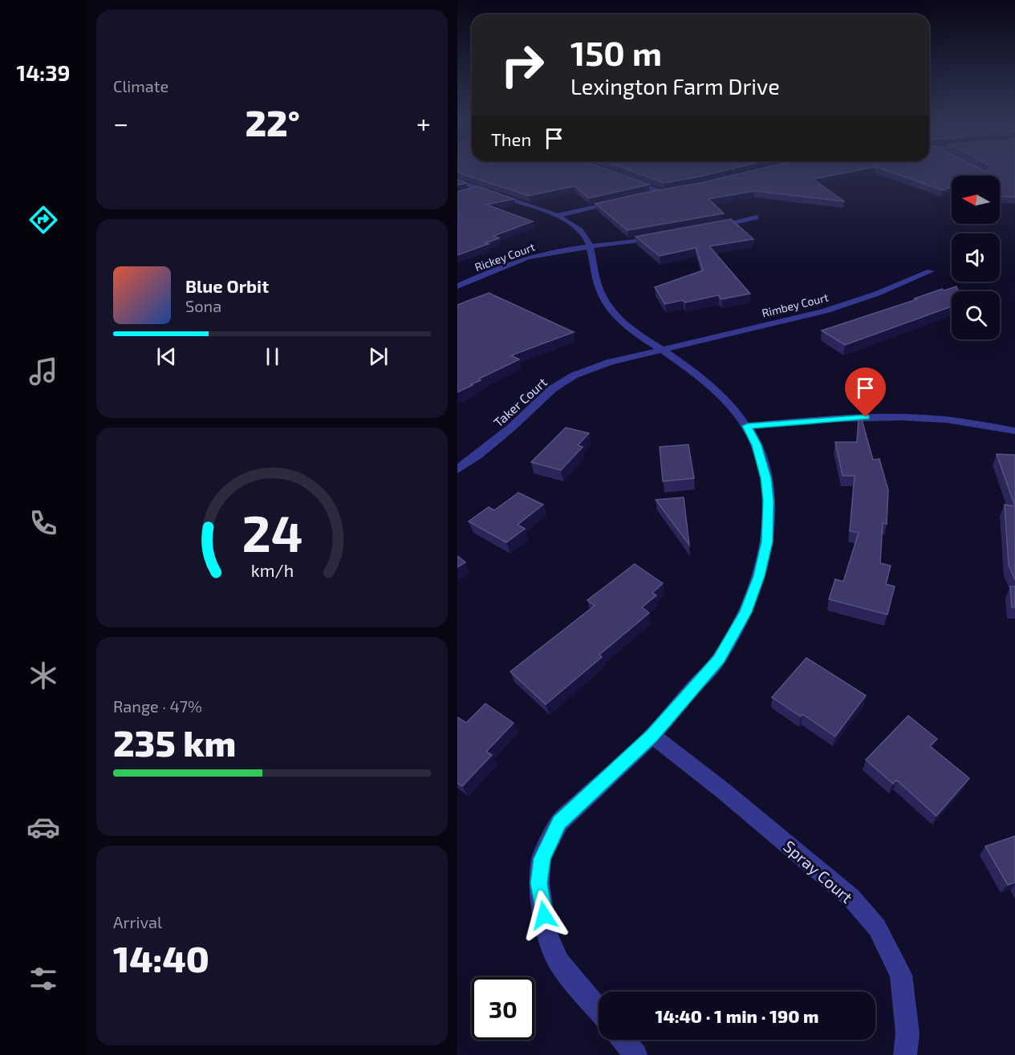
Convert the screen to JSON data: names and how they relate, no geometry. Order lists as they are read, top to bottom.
{
  "streets": {
    "street": [
      "Rickey Court",
      "Rimbey Court",
      "Taker Court",
      "Spray Court"
    ]
  },
  "crossings": [
    ["Rimbey Court", "Taker Court"]
  ],
  "north": "left",
  "page": {
    "tabs": "14:39",
    "tile": [
      "Climate",
      ["Range · 47%", "235 km"],
      ["Arrival", "14:40"]
    ],
    "turn": ["150 m", "Lexington Farm Drive"],
    "heat": ["−", "22°", "+"],
    "then": "Then",
    "song": ["Blue Orbit", "Sona"],
    "limit": "30",
    "trip": "14:40 · 1 min · 190 m",
    "gauge": ["24", "km/h"]
  }
}
